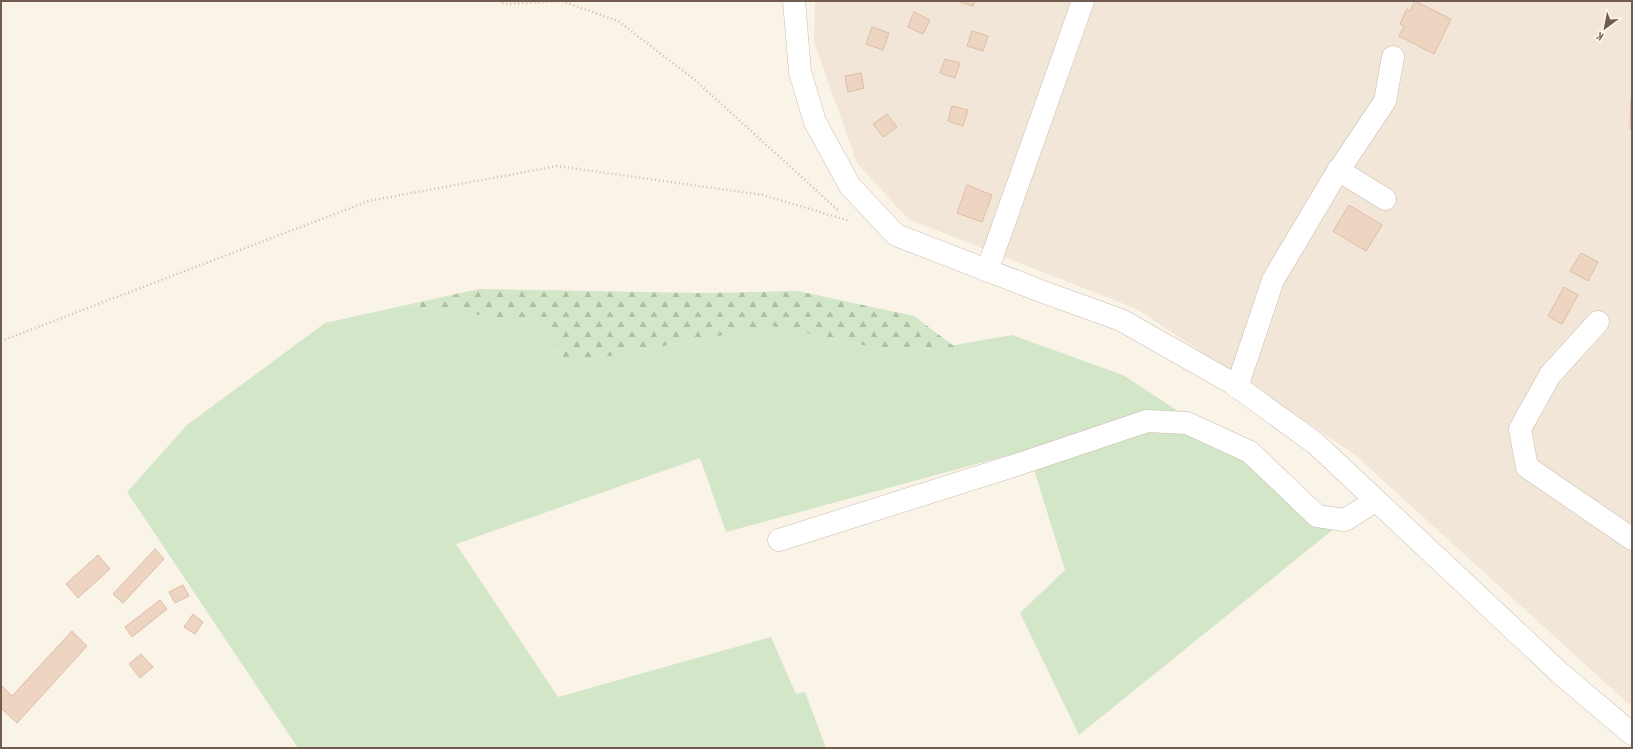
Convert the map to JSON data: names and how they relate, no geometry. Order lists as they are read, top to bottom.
{
  "north": "bottom left"
}
